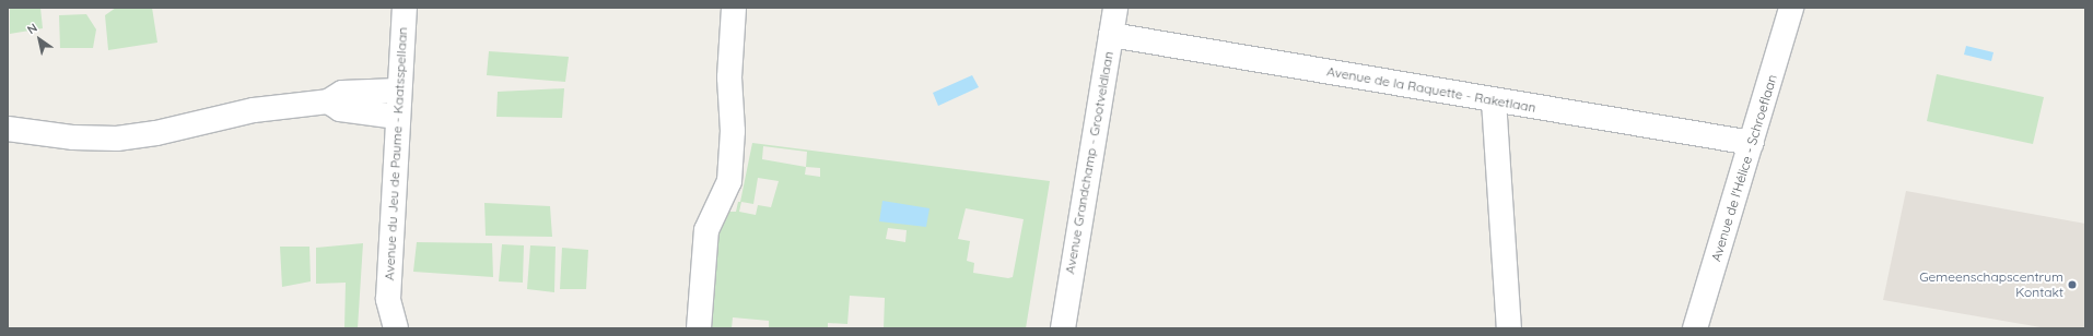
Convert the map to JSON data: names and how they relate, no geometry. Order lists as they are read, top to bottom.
{
  "streets": {
    "street": [
      "Avenue de la Raquette - Raketlaan",
      "Avenue du Jeu de Paume - Kaatsspellaan",
      "Avenue Grandchamp - Grootveldlaan",
      "Avenue de l'Hélice - Schroeflaan"
    ]
  },
  "crossings": [
    ["Avenue de la Raquette - Raketlaan", "Avenue Grandchamp - Grootveldlaan"],
    ["Avenue de la Raquette - Raketlaan", "Avenue de l'Hélice - Schroeflaan"]
  ],
  "places": ["Gemeenschapscentrum Kontakt"],
  "north": "top left"
}
